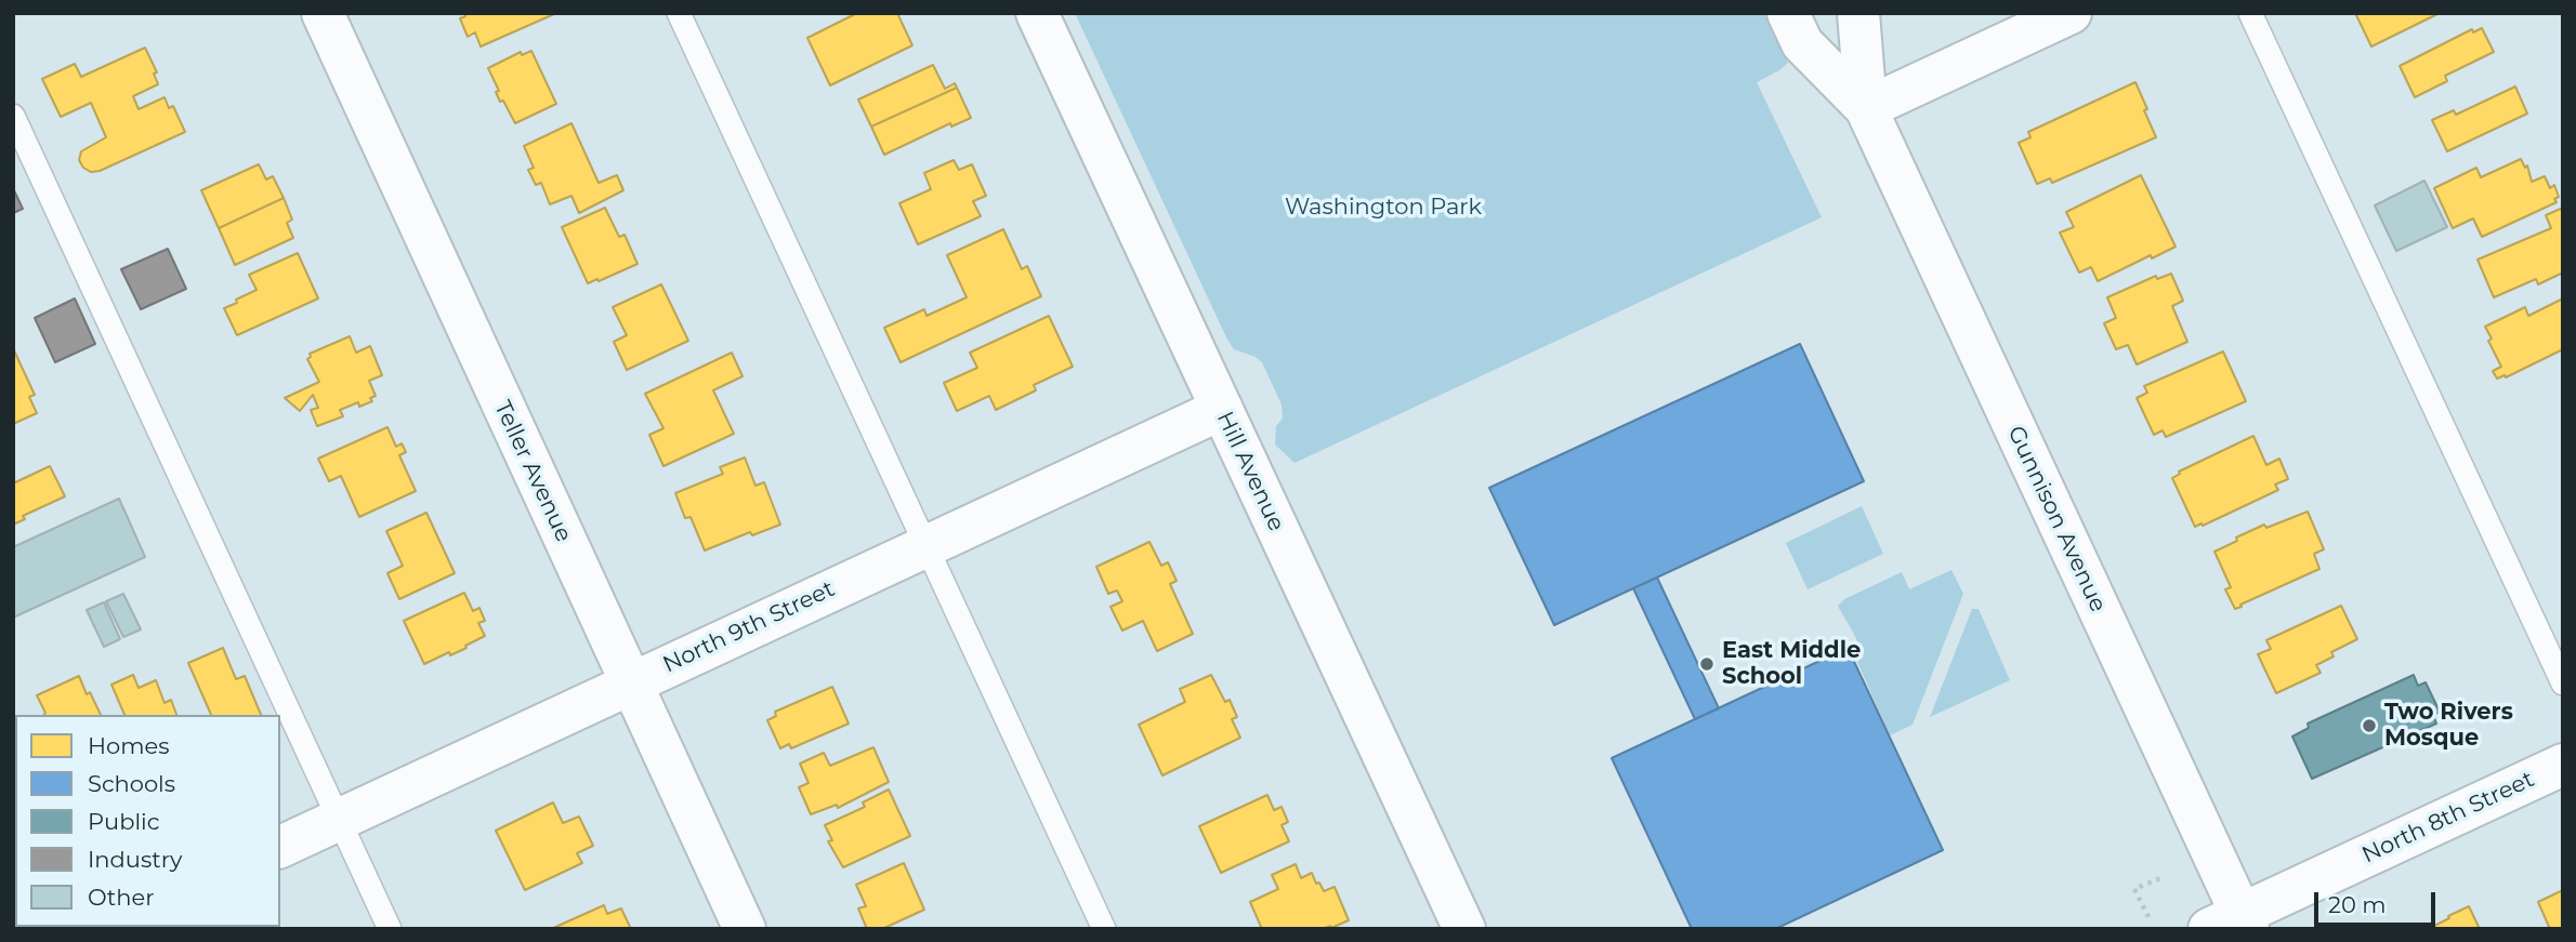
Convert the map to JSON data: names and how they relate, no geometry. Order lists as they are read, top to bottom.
{
  "streets": {
    "street": [
      "Teller Avenue",
      "Hill Avenue",
      "Gunnison Avenue",
      "North 9th Street",
      "North 8th Street"
    ]
  },
  "crossings": [
    ["Teller Avenue", "North 9th Street"],
    ["Hill Avenue", "North 9th Street"],
    ["Gunnison Avenue", "North 8th Street"]
  ],
  "parks": ["Washington Park"],
  "places": ["East Middle School", "Two Rivers Mosque"],
  "legend": [
    "Homes",
    "Schools",
    "Public",
    "Industry",
    "Other"
  ],
  "scale_bar": "20 m"
}
